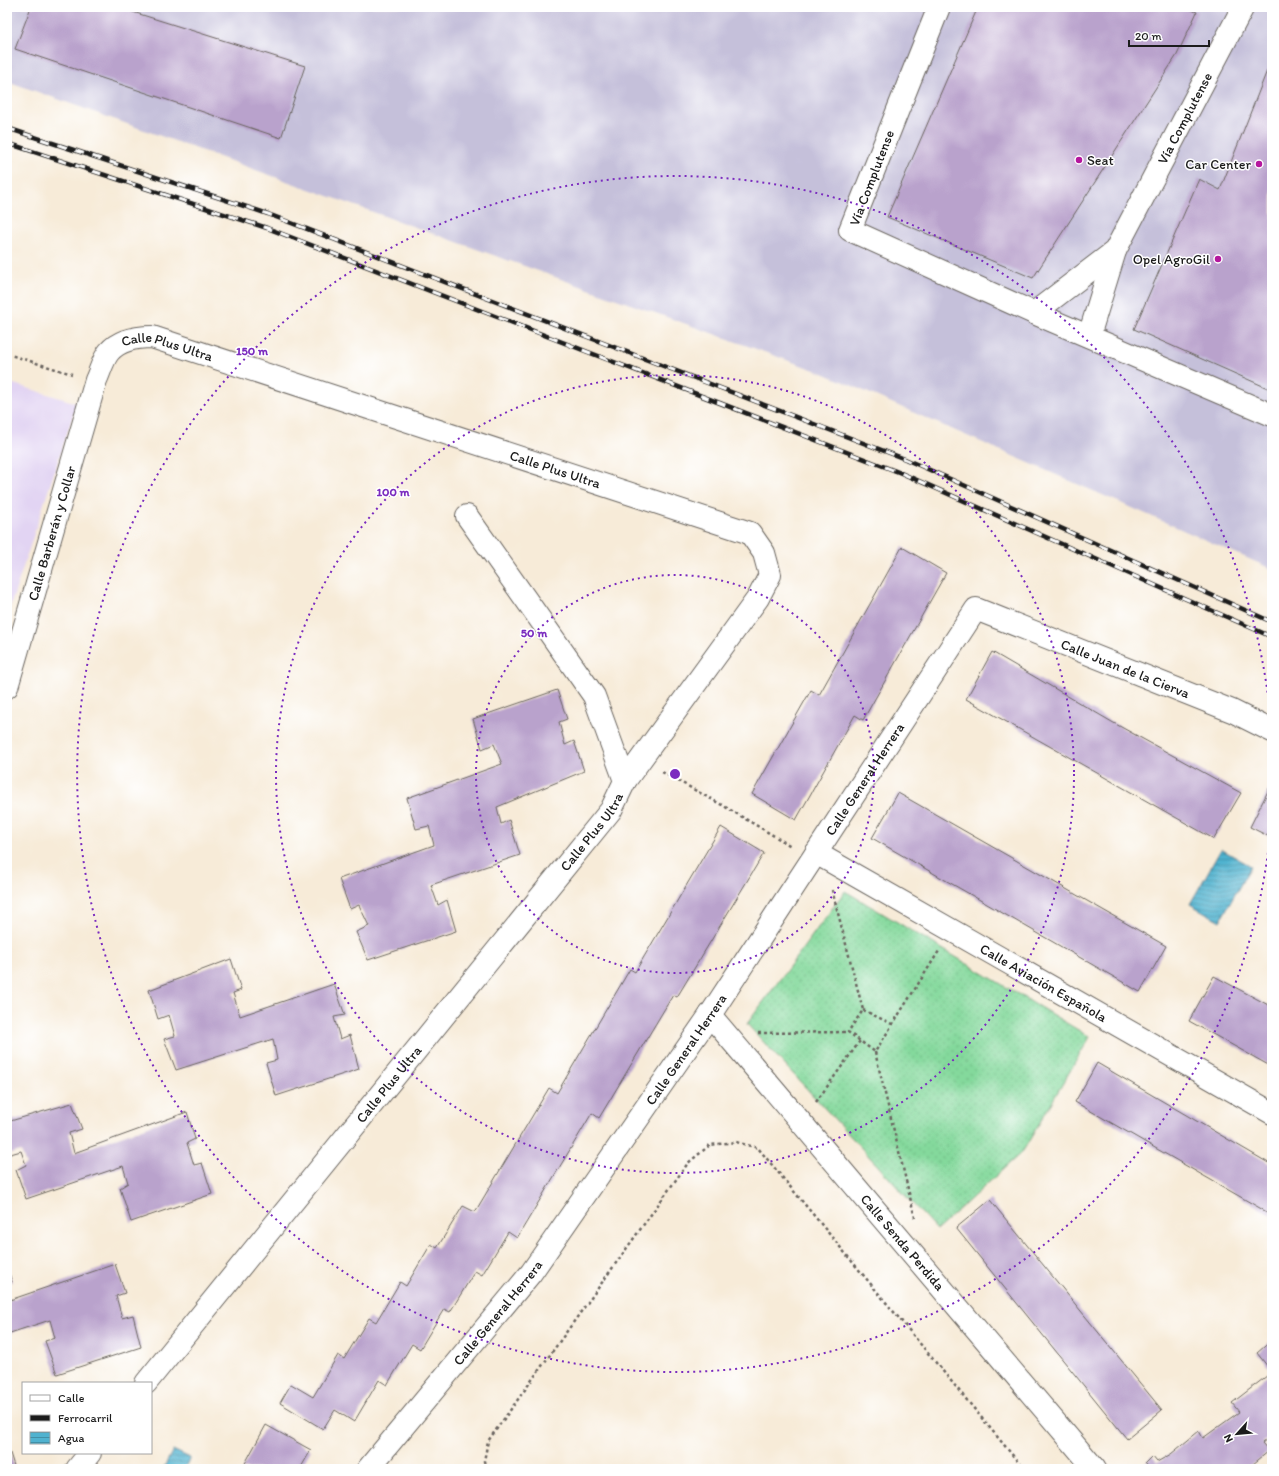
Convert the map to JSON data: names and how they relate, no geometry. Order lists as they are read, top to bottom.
{
  "streets": {
    "street": [
      "Vía Complutense",
      "Calle Plus Ultra",
      "Calle Barberán y Collar",
      "Calle Juan de la Cierva",
      "Calle General Herrera",
      "Calle Aviación Española",
      "Calle Senda Perdida"
    ]
  },
  "crossings": [
    ["Calle Plus Ultra", "Calle Barberán y Collar"],
    ["Calle Juan de la Cierva", "Calle General Herrera"],
    ["Calle General Herrera", "Calle Aviación Española"],
    ["Calle General Herrera", "Calle Senda Perdida"]
  ],
  "places": ["Seat", "Car Center", "Opel AgroGil"],
  "legend": ["Calle", "Ferrocarril", "Agua"],
  "scale_bar": "20 m",
  "north": "bottom left",
  "rings": ["150 m", "100 m", "50 m"]
}
